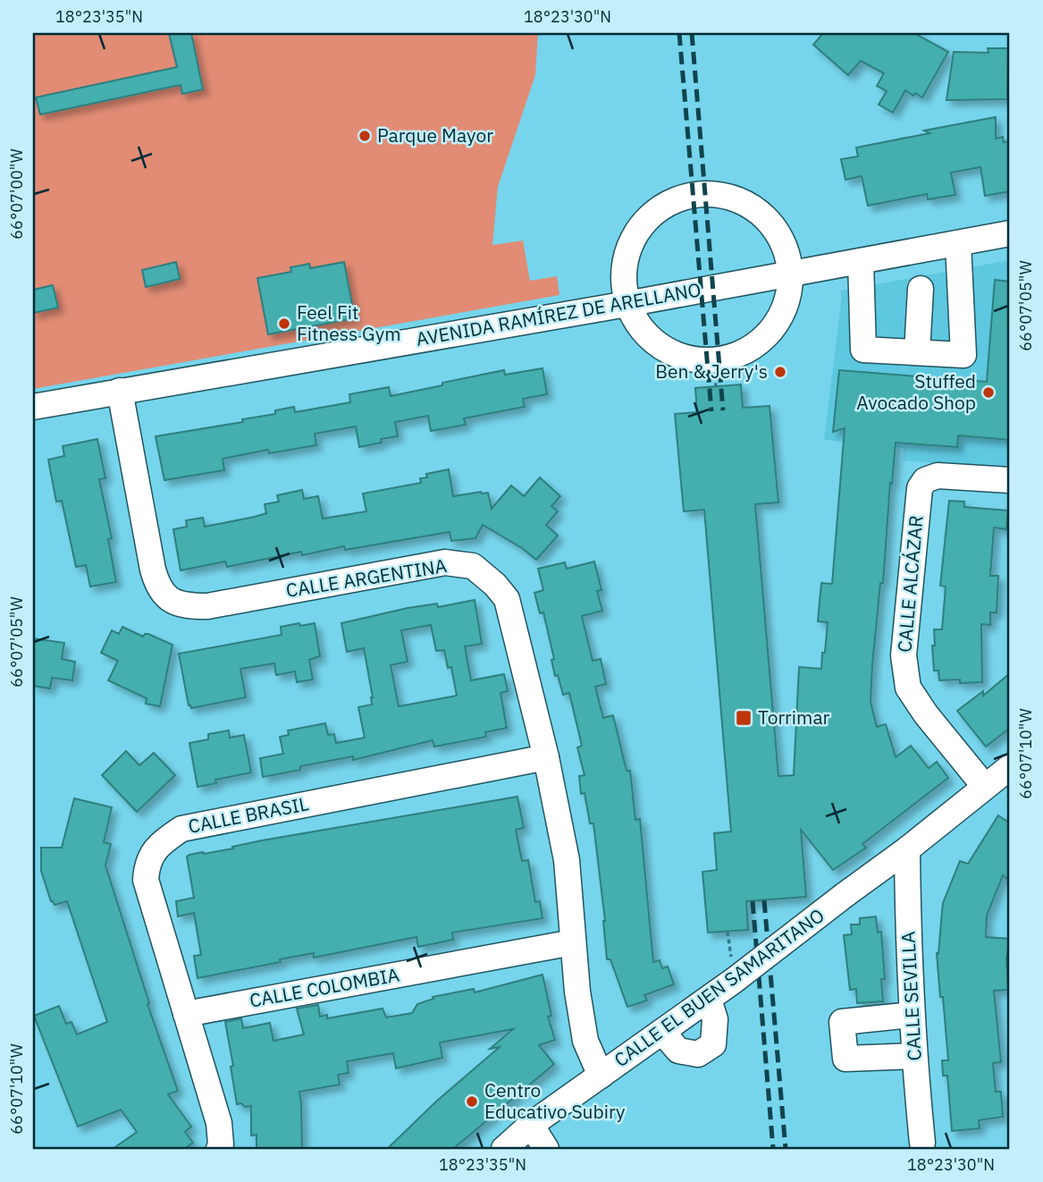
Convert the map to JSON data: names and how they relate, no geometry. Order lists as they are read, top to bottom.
{
  "streets": {
    "street": [
      "AVENIDA RAMÍREZ DE ARELLANO",
      "CALLE ARGENTINA",
      "CALLE ALCÁZAR",
      "CALLE BRASIL",
      "CALLE COLOMBIA",
      "CALLE EL BUEN SAMARITANO",
      "CALLE SEVILLA"
    ]
  },
  "crossings": [
    ["AVENIDA RAMÍREZ DE ARELLANO", "CALLE ARGENTINA"],
    ["CALLE ARGENTINA", "CALLE BRASIL"],
    ["CALLE ARGENTINA", "CALLE COLOMBIA"],
    ["CALLE ARGENTINA", "CALLE EL BUEN SAMARITANO"],
    ["CALLE BRASIL", "CALLE COLOMBIA"],
    ["CALLE EL BUEN SAMARITANO", "CALLE SEVILLA"]
  ],
  "places": {
    "other": [
      "Parque Mayor",
      "Feel Fit Fitness Gym",
      "Ben & Jerry's",
      "Stuffed Avocado Shop",
      "Centro Educativo Subiry"
    ],
    "transit": ["Torrimar"]
  },
  "coordinates": [
    "18°23'35\"N",
    "18°23'30\"N",
    "66°07'00\"W",
    "66°07'05\"W",
    "66°07'10\"W"
  ]
}
